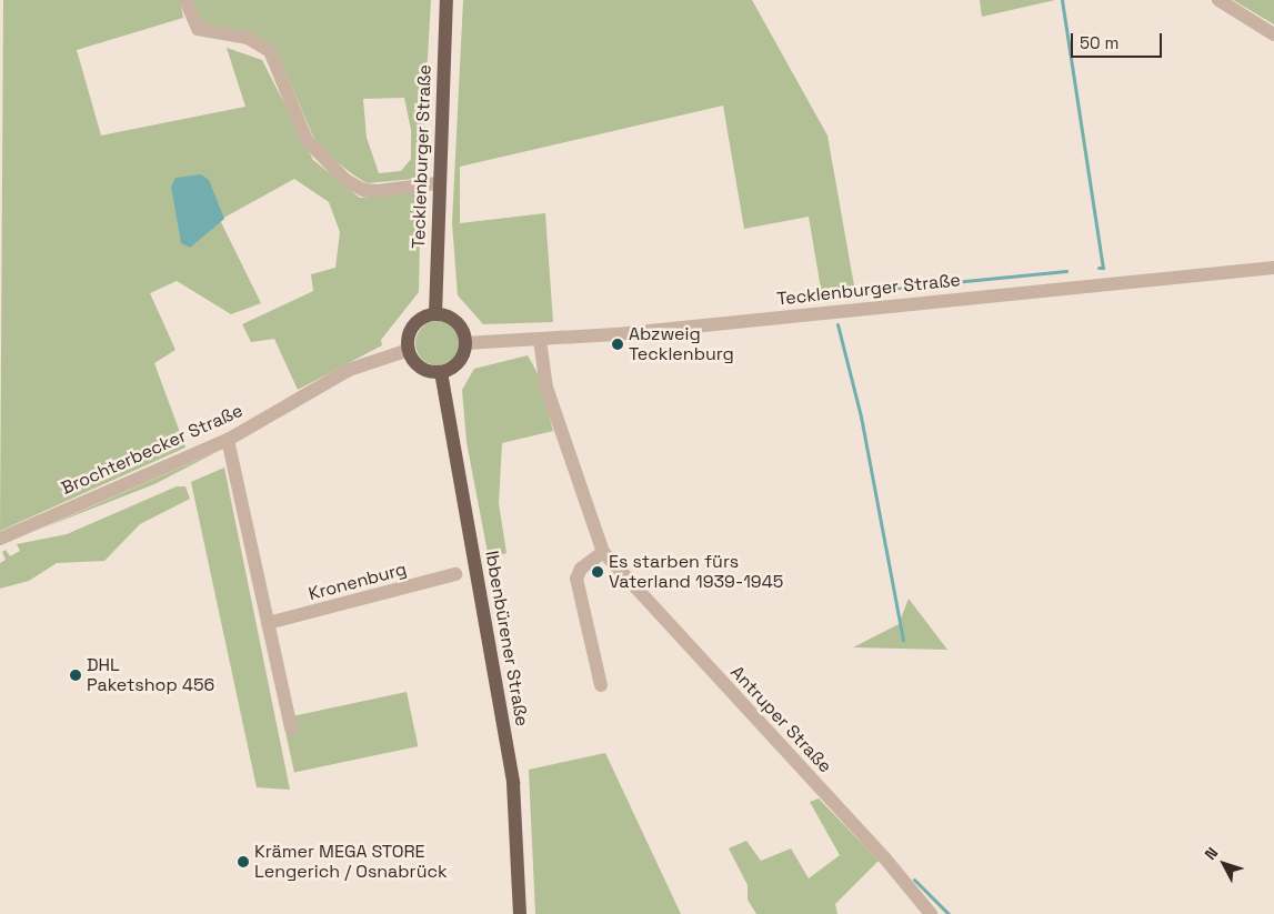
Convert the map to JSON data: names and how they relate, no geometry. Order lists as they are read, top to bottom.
{
  "streets": {
    "main road": ["Tecklenburger Straße", "Ibbenbürener Straße"],
    "street": ["Brochterbecker Straße", "Kronenburg", "Antruper Straße"]
  },
  "crossings": [
    ["Tecklenburger Straße", "Brochterbecker Straße"],
    ["Tecklenburger Straße", "Ibbenbürener Straße"],
    ["Tecklenburger Straße", "Antruper Straße"],
    ["Brochterbecker Straße", "Ibbenbürener Straße"]
  ],
  "places": [
    "Abzweig Tecklenburg",
    "Es starben fürs Vaterland 1939-1945",
    "DHL Paketshop 456",
    "Krämer MEGA STORE Lengerich / Osnabrück"
  ],
  "scale_bar": "50 m",
  "north": "top left"
}
